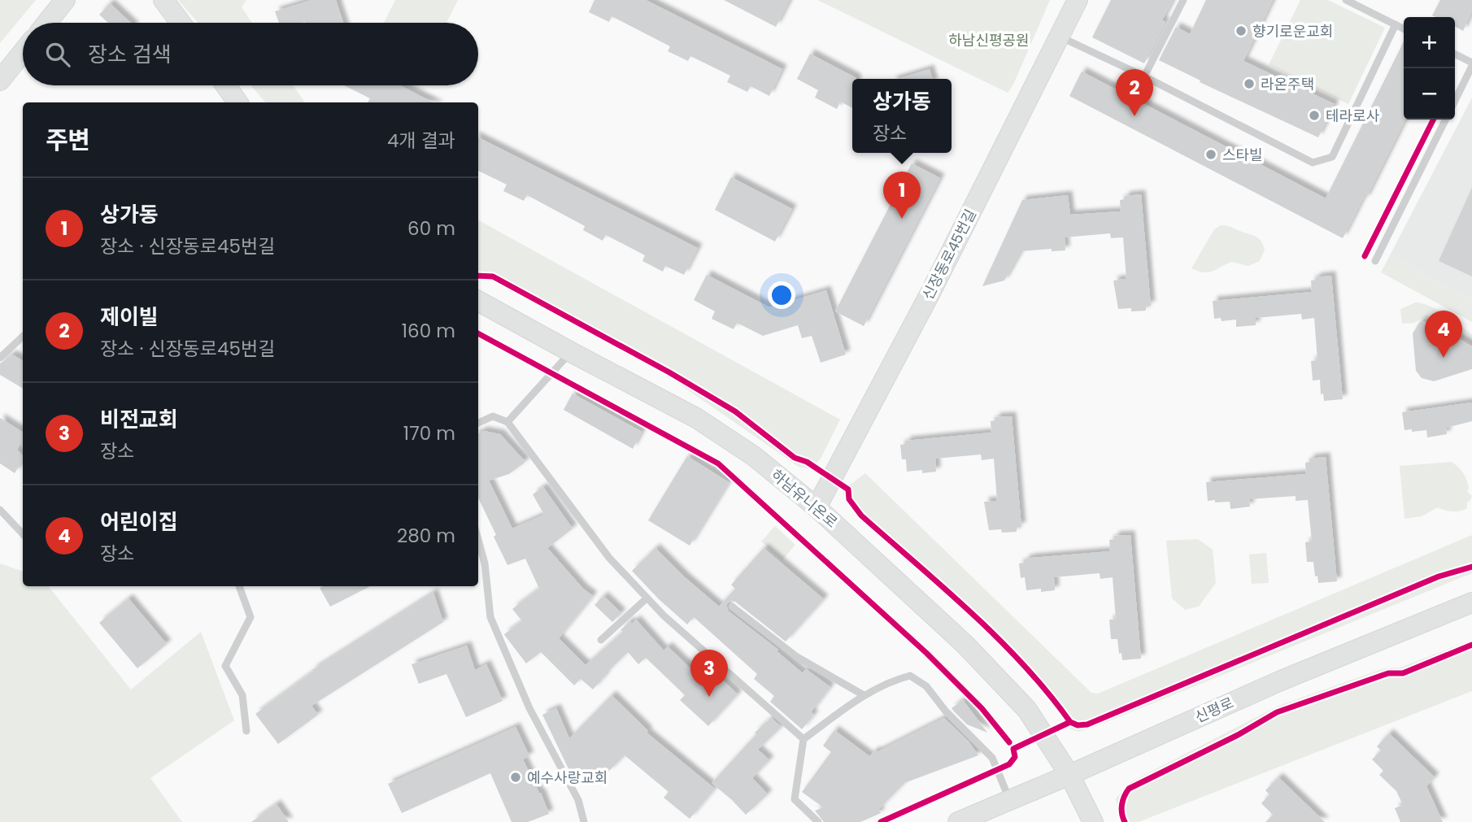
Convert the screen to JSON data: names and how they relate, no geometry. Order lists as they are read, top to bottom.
{
  "streets": {
    "main road": ["신장동로45번길", "하남유니온로", "신평로"]
  },
  "crossings": [
    ["신장동로45번길", "하남유니온로"],
    ["하남유니온로", "신평로"]
  ],
  "parks": ["하남신평공원"],
  "places": [
    "향기로운교회",
    "라온주택",
    "테라로사",
    "스타빌",
    "예수사랑교회"
  ],
  "page": {
    "map_buttons": ["+", "−"],
    "search": "장소 검색",
    "pins": [
      "2",
      "1",
      "4",
      "3"
    ],
    "popup": ["상가동", "장소"],
    "heading": ["주변", "4개 결과"],
    "list": [
      {
        "mark": "1",
        "name": "상가동",
        "note": "장소 · 신장동로45번길",
        "value": "60 m"
      },
      {
        "mark": "2",
        "name": "제이빌",
        "note": "장소 · 신장동로45번길",
        "value": "160 m"
      },
      {
        "mark": "3",
        "name": "비전교회",
        "note": "장소",
        "value": "170 m"
      },
      {
        "mark": "4",
        "name": "어린이집",
        "note": "장소",
        "value": "280 m"
      }
    ]
  }
}
